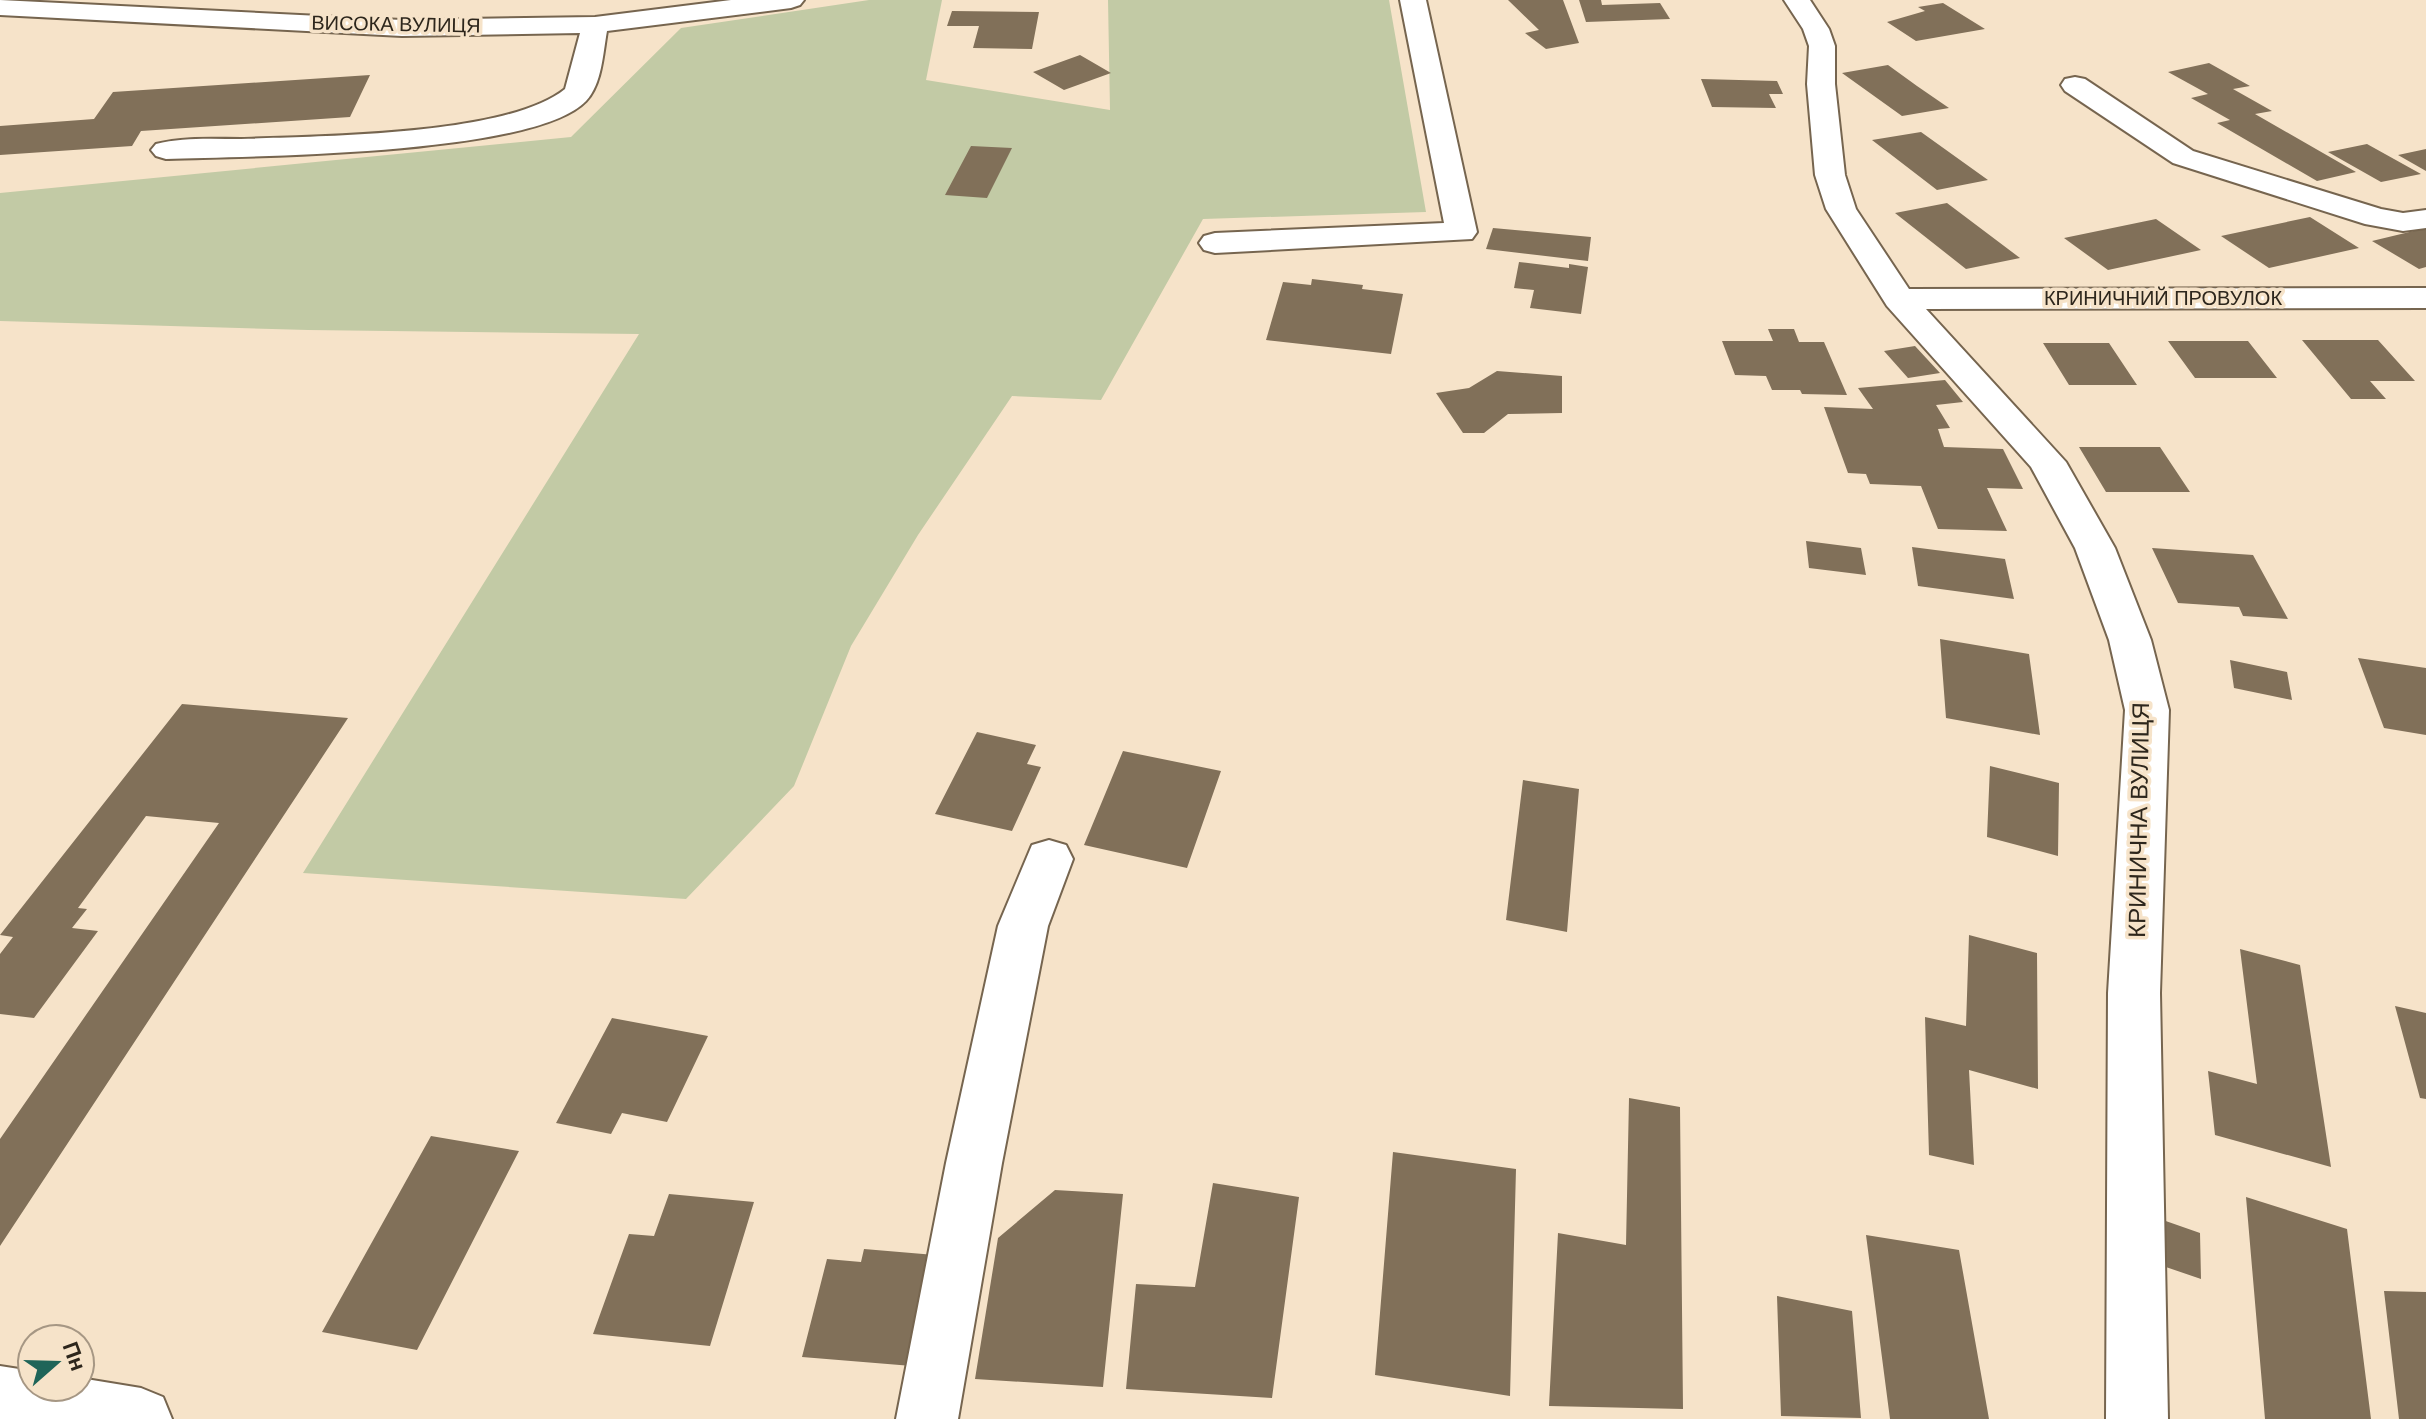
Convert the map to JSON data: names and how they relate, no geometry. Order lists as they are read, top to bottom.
{
  "streets": {
    "street": ["ВИСОКА ВУЛИЦЯ", "КРИНИЧНИЙ ПРОВУЛОК", "КРИНИЧНА ВУЛИЦЯ"]
  },
  "crossings": [
    ["КРИНИЧНИЙ ПРОВУЛОК", "КРИНИЧНА ВУЛИЦЯ"]
  ],
  "north": "right"
}
